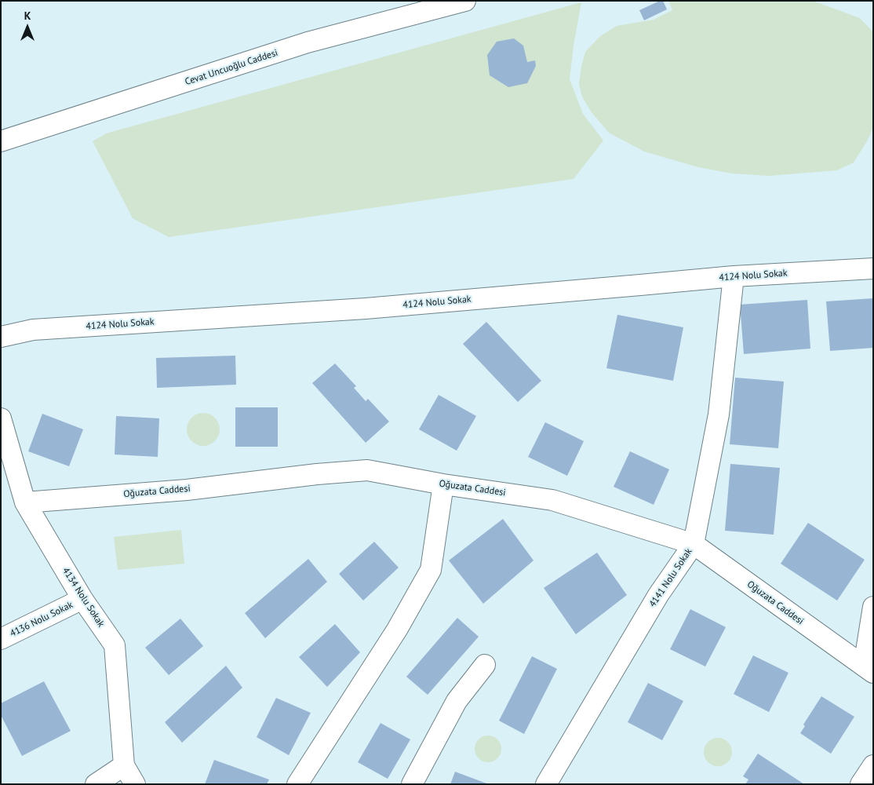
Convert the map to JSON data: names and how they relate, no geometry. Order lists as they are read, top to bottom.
{
  "streets": {
    "street": [
      "Cevat Uncuoğlu Caddesi",
      "4124 Nolu Sokak",
      "Oğuzata Caddesi",
      "4141 Nolu Sokak",
      "4134 Nolu Sokak",
      "4136 Nolu Sokak"
    ]
  },
  "crossings": [
    ["4124 Nolu Sokak", "4141 Nolu Sokak"],
    ["Oğuzata Caddesi", "4141 Nolu Sokak"],
    ["Oğuzata Caddesi", "4134 Nolu Sokak"],
    ["4134 Nolu Sokak", "4136 Nolu Sokak"]
  ],
  "north": "top"
}
